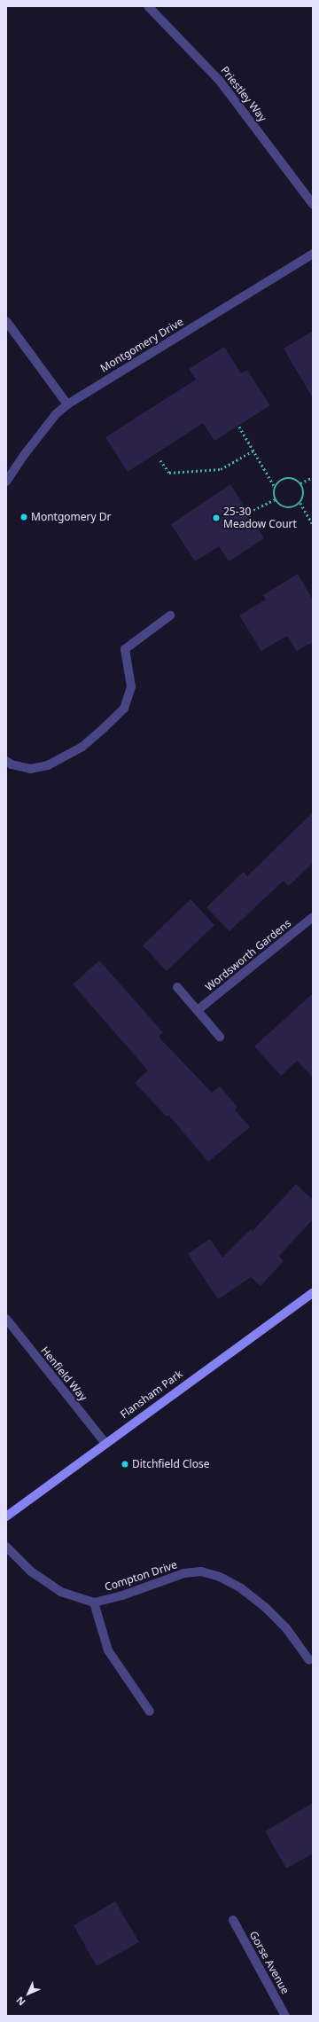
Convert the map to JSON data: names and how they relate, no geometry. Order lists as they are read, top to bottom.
{
  "streets": {
    "street": [
      "Priestley Way",
      "Montgomery Drive",
      "Wordsworth Gardens",
      "Henfield Way",
      "Flansham Park",
      "Compton Drive",
      "Gorse Avenue"
    ]
  },
  "crossings": [
    ["Henfield Way", "Flansham Park"]
  ],
  "places": ["Montgomery Dr", "25-30 Meadow Court", "Ditchfield Close"],
  "north": "bottom left"
}
